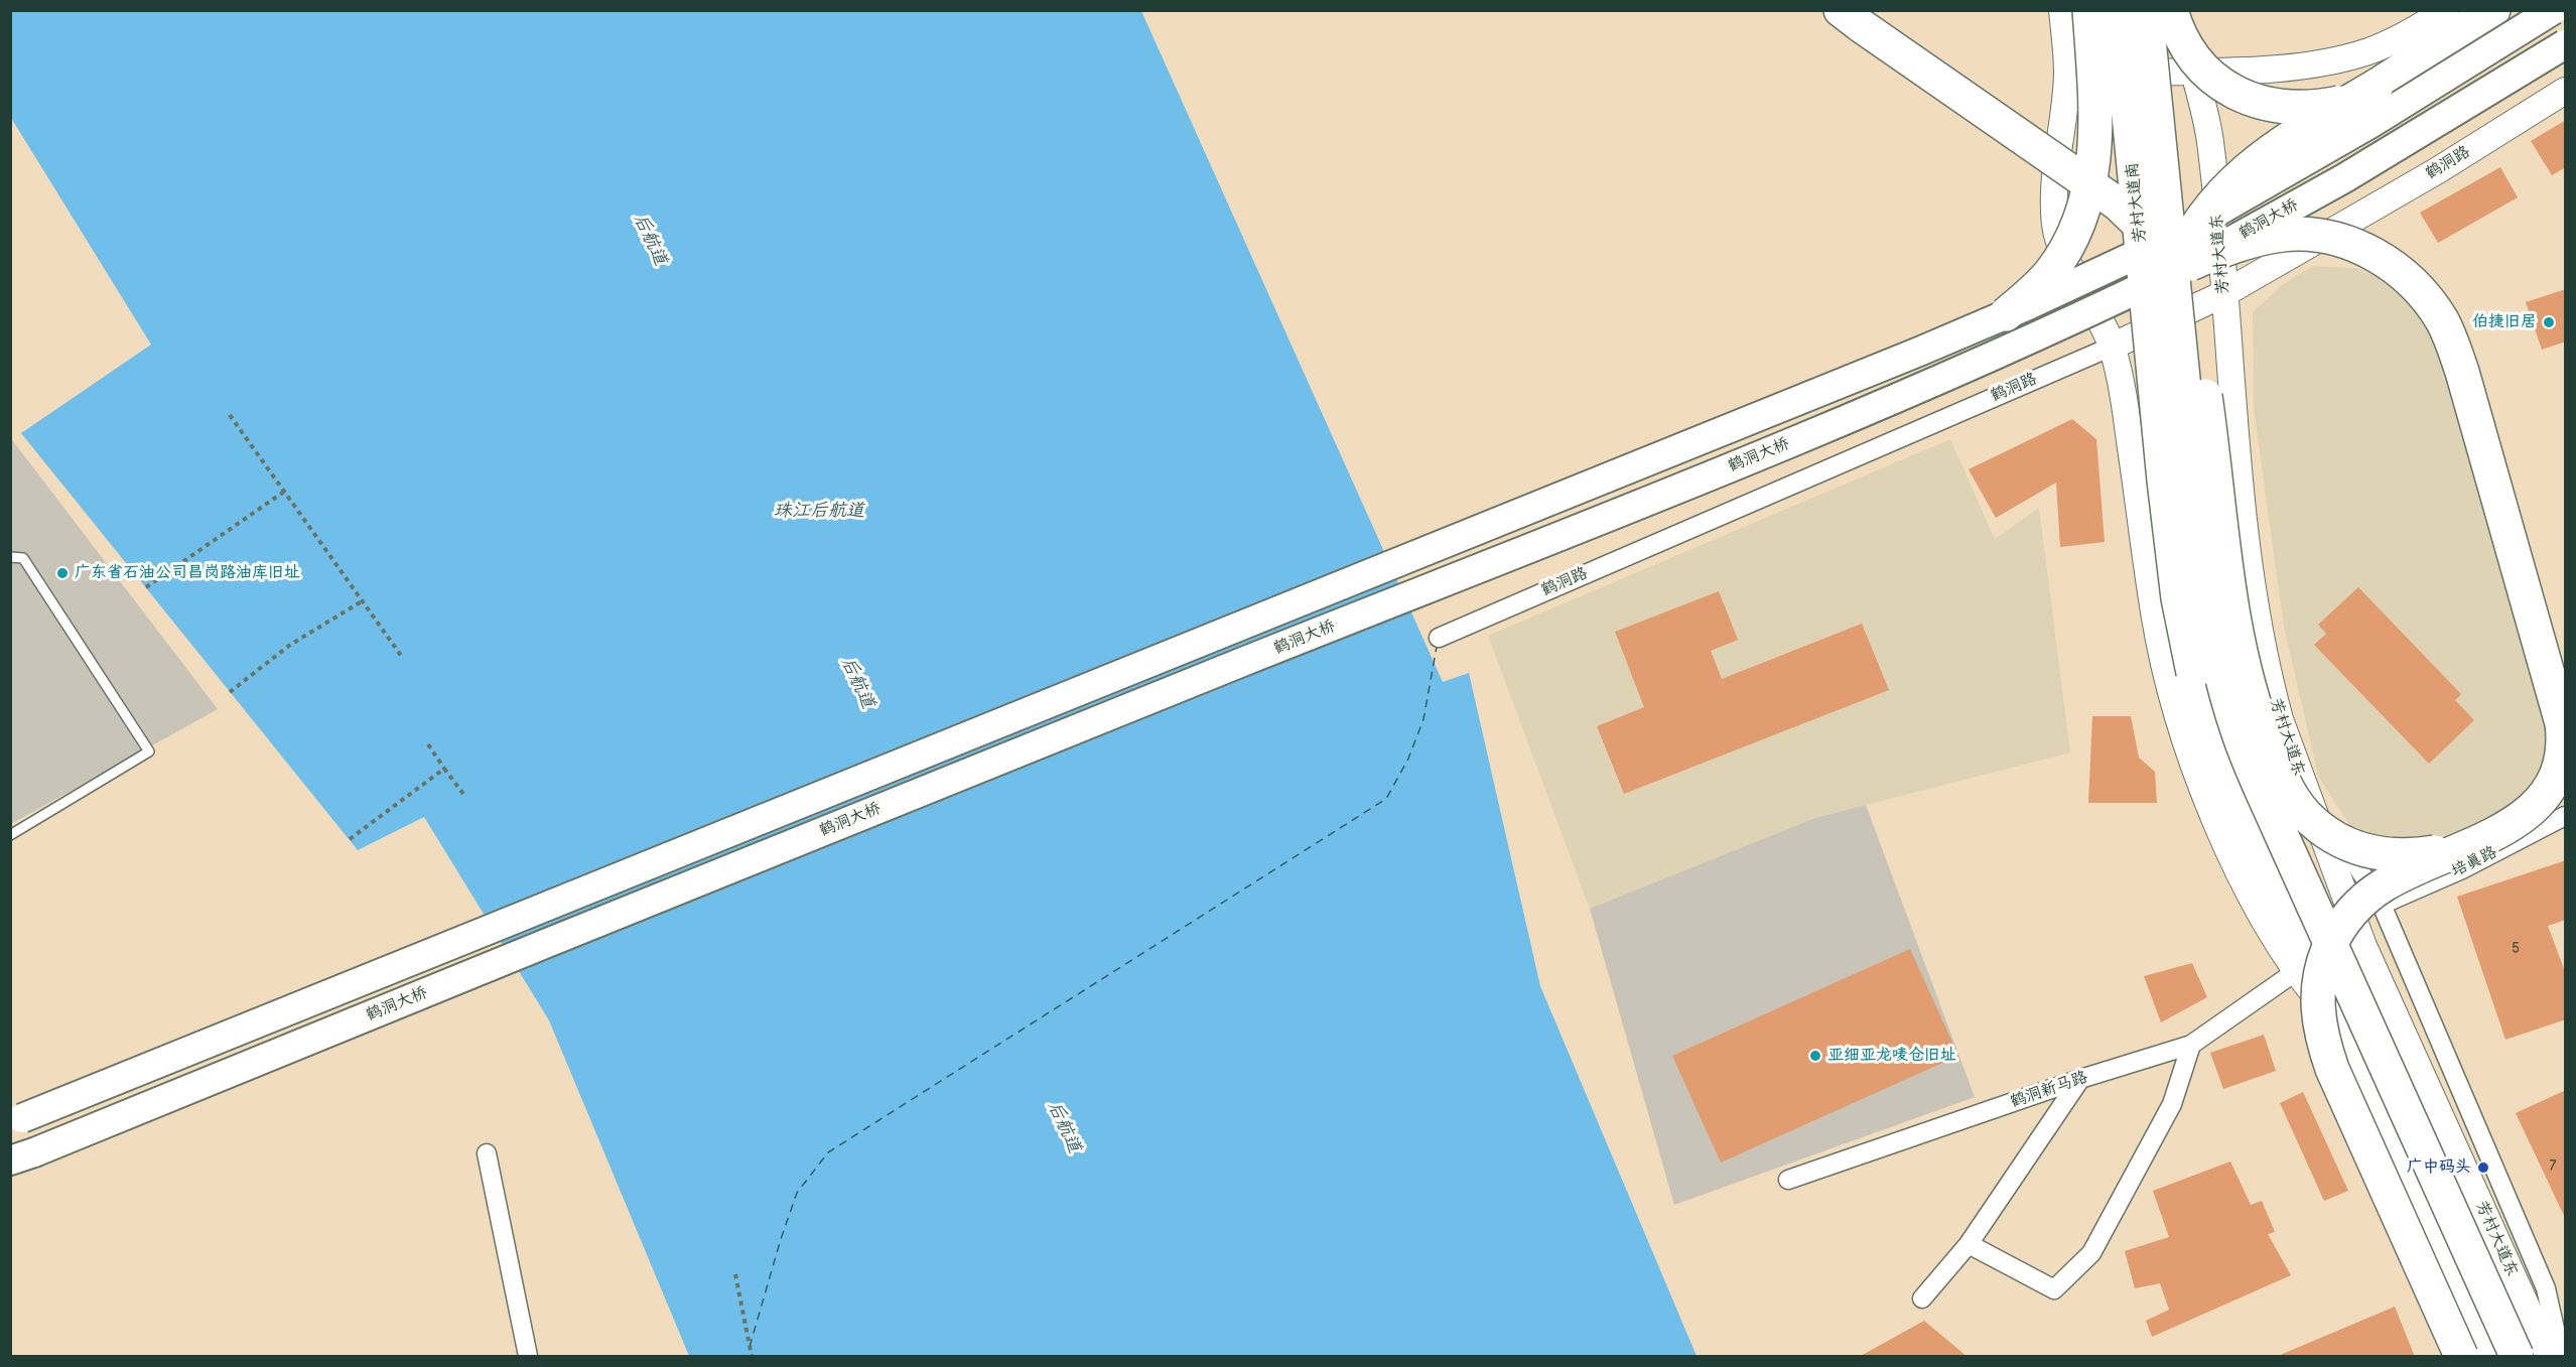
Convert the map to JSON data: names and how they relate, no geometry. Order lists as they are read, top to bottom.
{
  "streets": {
    "highway": ["芳村大道南", "芳村大道东"],
    "main road": ["鹤洞大桥"],
    "street": ["鹤洞路", "培真路", "鹤洞新马路"]
  },
  "crossings": [
    ["鹤洞路", "芳村大道东"],
    ["芳村大道南", "芳村大道东"]
  ],
  "water": ["后航道", "珠江后航道"],
  "places": [
    "伯捷旧居",
    "广东省石油公司昌岗路油库旧址",
    "亚细亚龙唛仓旧址",
    "广中码头"
  ],
  "house_numbers": ["5", "7"]
}
